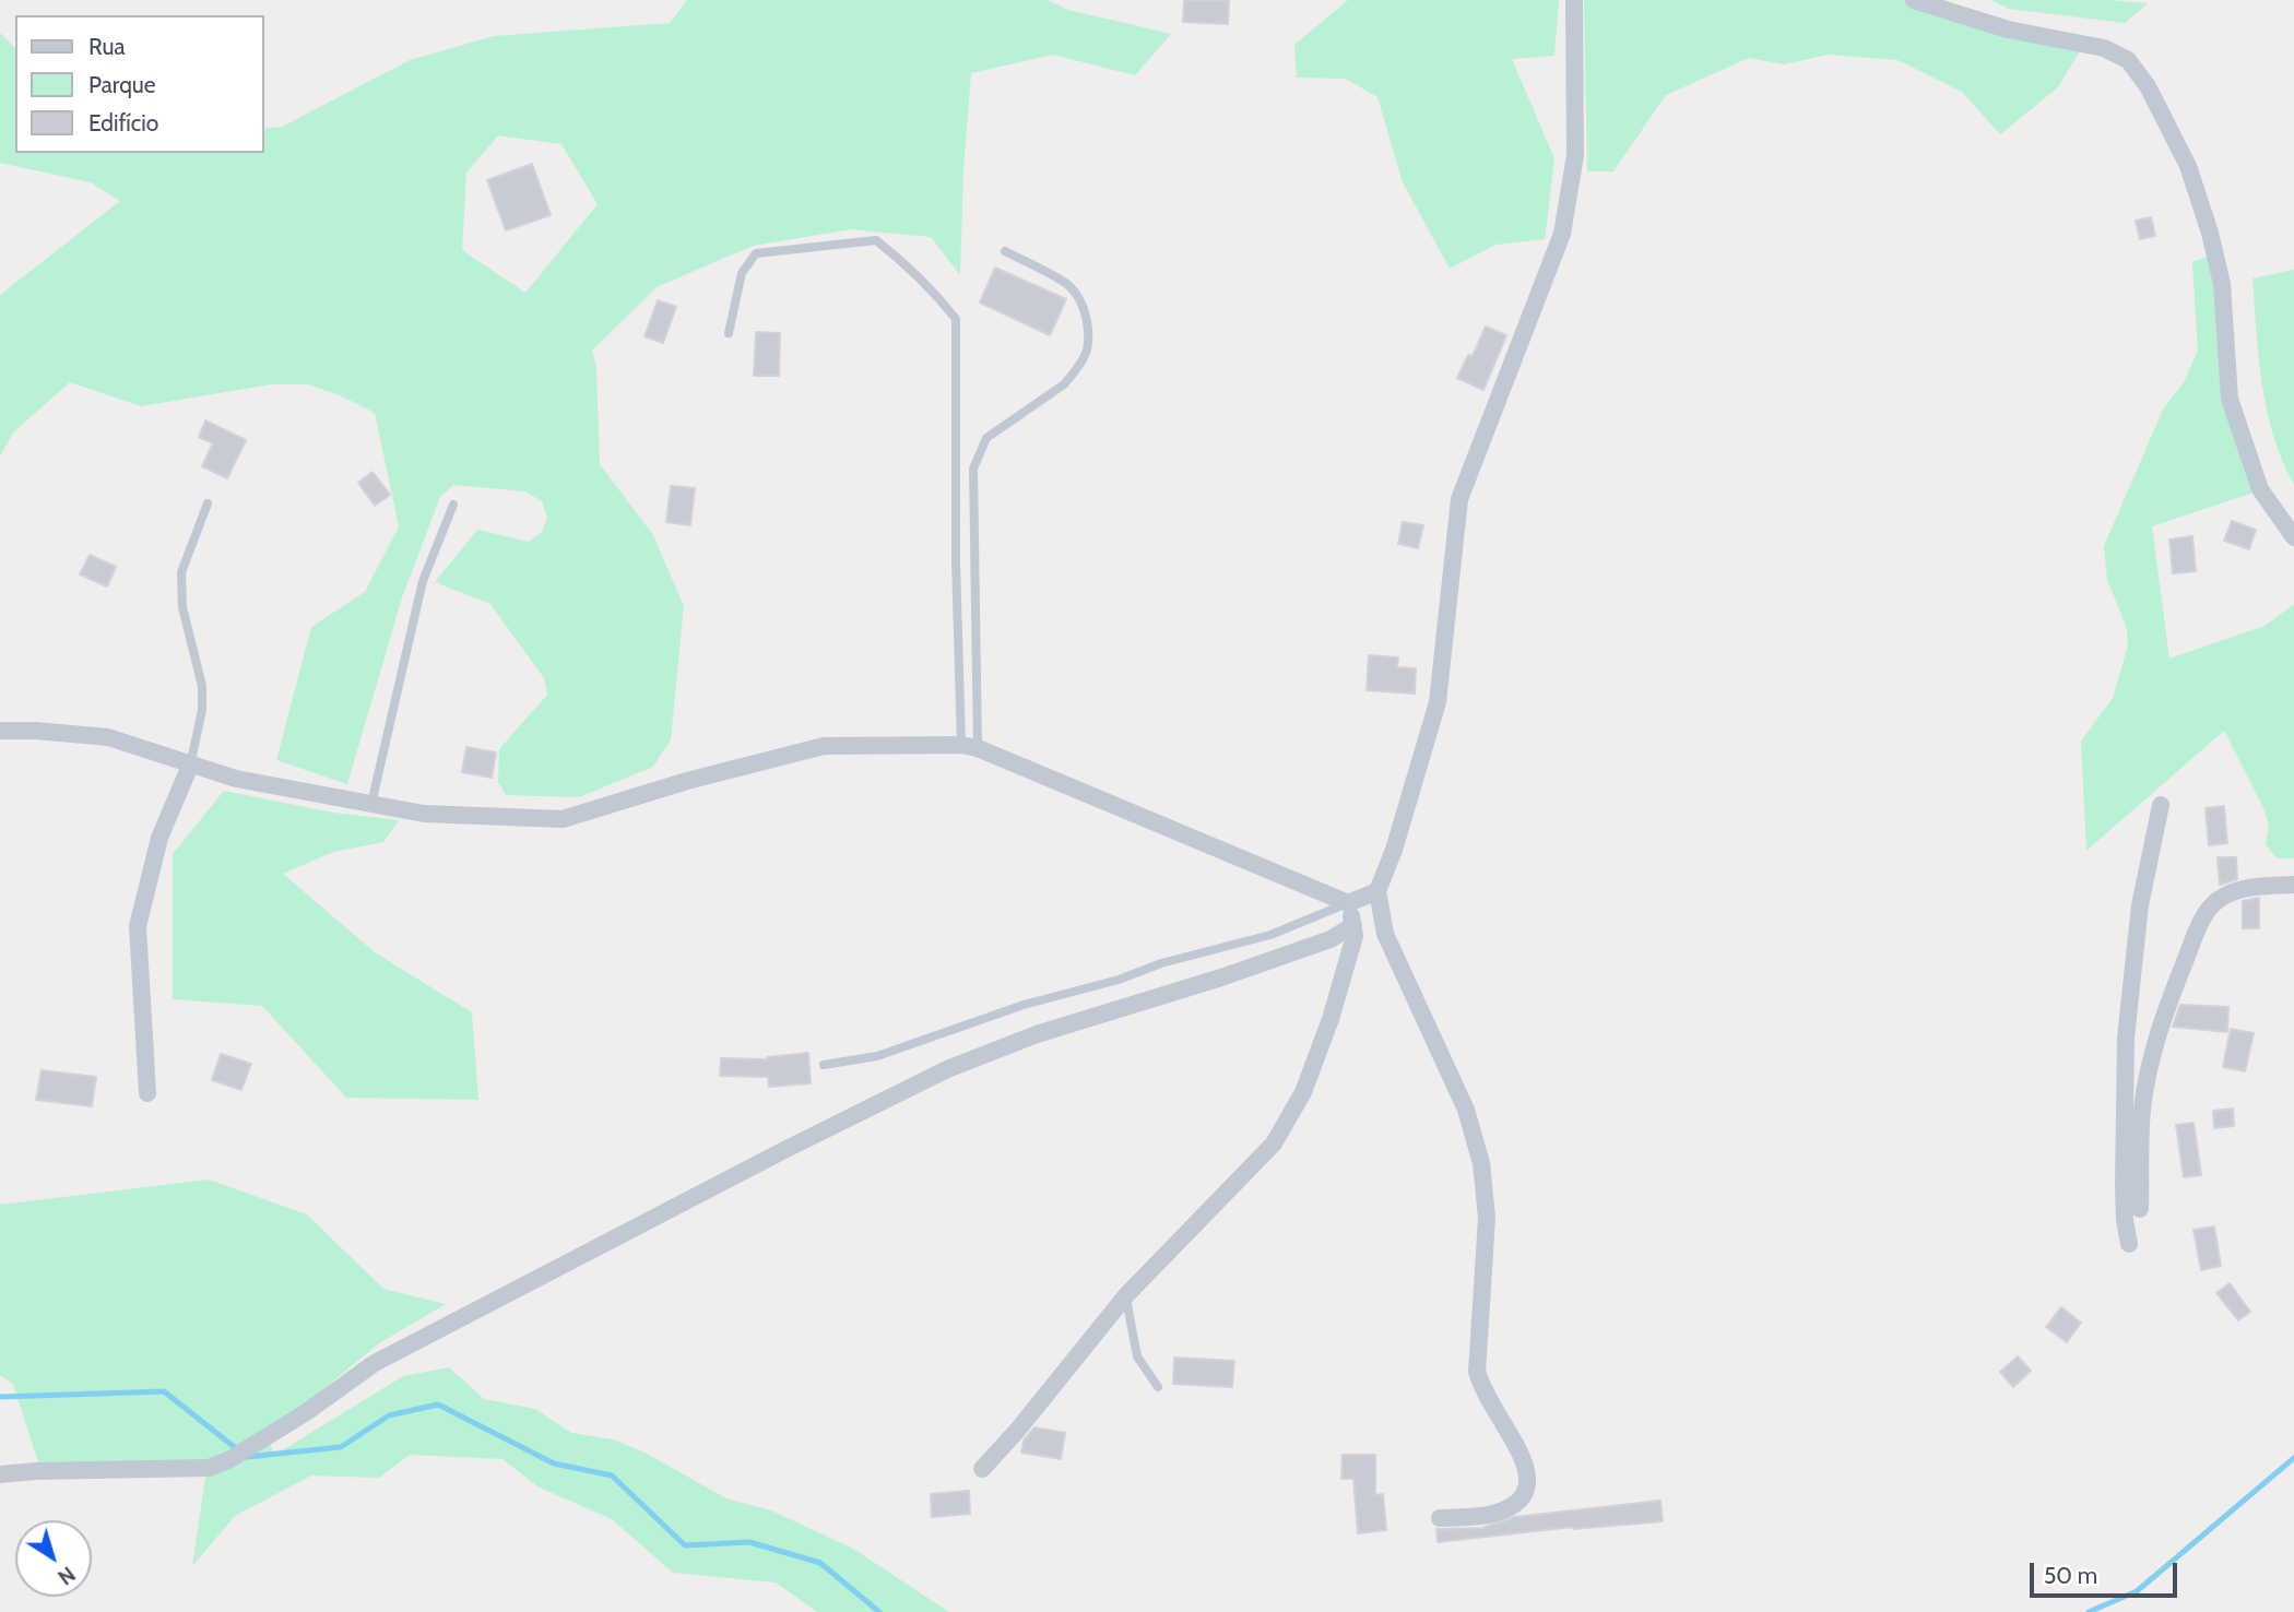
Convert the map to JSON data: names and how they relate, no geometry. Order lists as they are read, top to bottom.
{
  "legend": ["Rua", "Parque", "Edifício"],
  "scale_bar": "50 m",
  "north": "bottom right"
}
